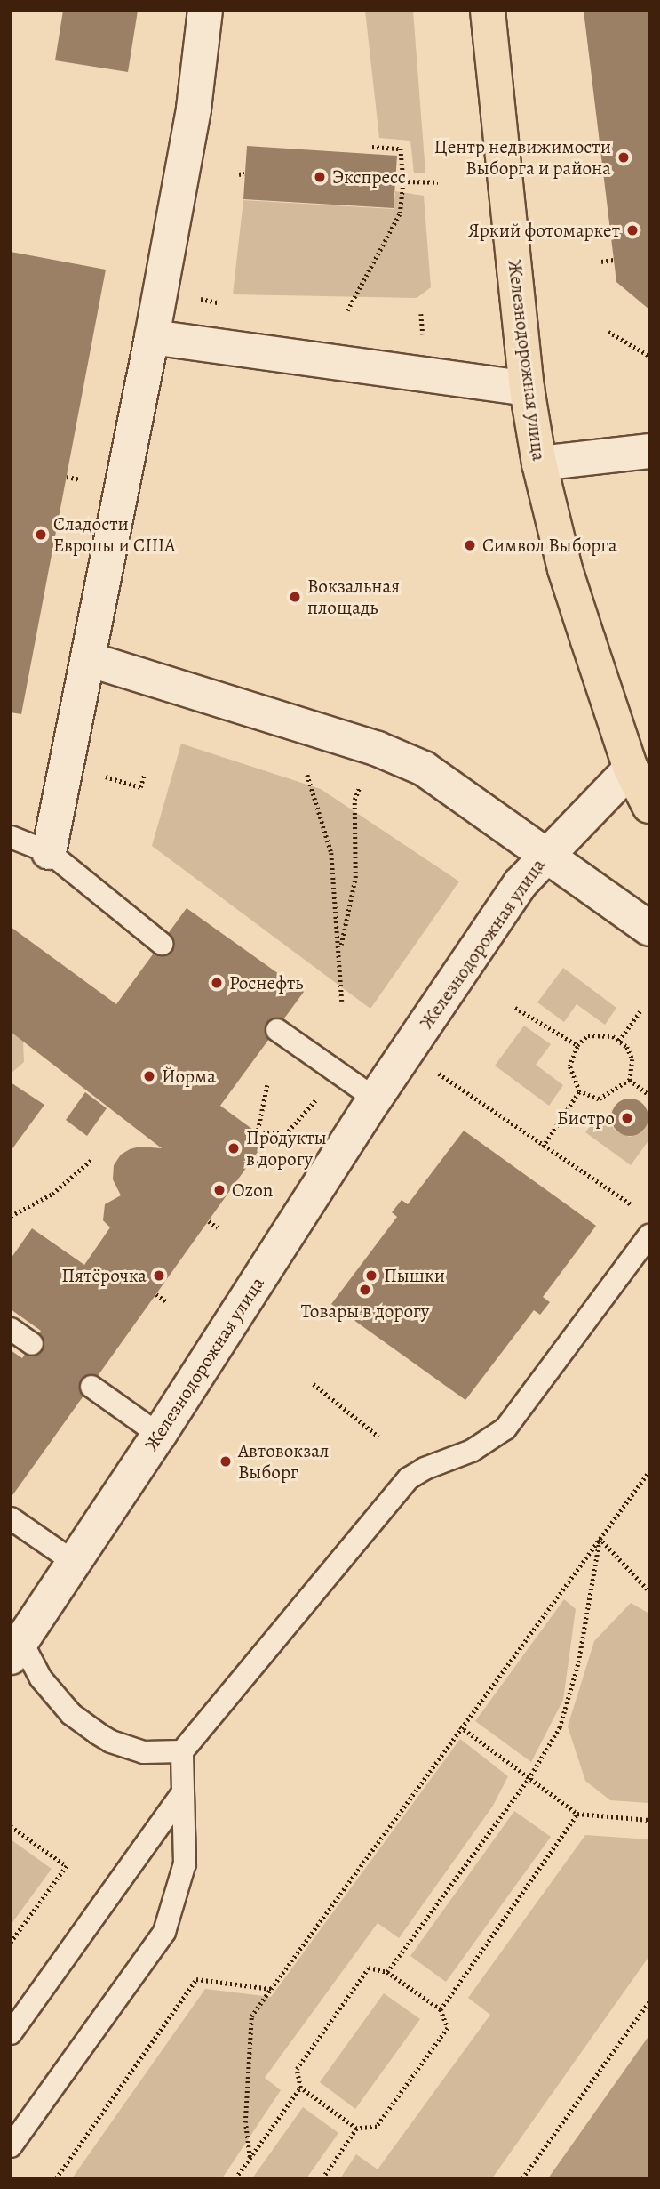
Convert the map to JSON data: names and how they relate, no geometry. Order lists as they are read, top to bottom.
{
  "streets": {
    "main road": ["Железнодорожная улица"]
  },
  "places": [
    "Центр недвижимости Выборга и района",
    "Экспресс",
    "Яркий фотомаркет",
    "Сладости Европы и США",
    "Символ Выборга",
    "Вокзальная площадь",
    "Роснефть",
    "Йорма",
    "Бистро",
    "Продукты в дорогу",
    "Ozon",
    "Пятёрочка",
    "Пышки",
    "Товары в дорогу",
    "Автовокзал Выборг"
  ]
}
